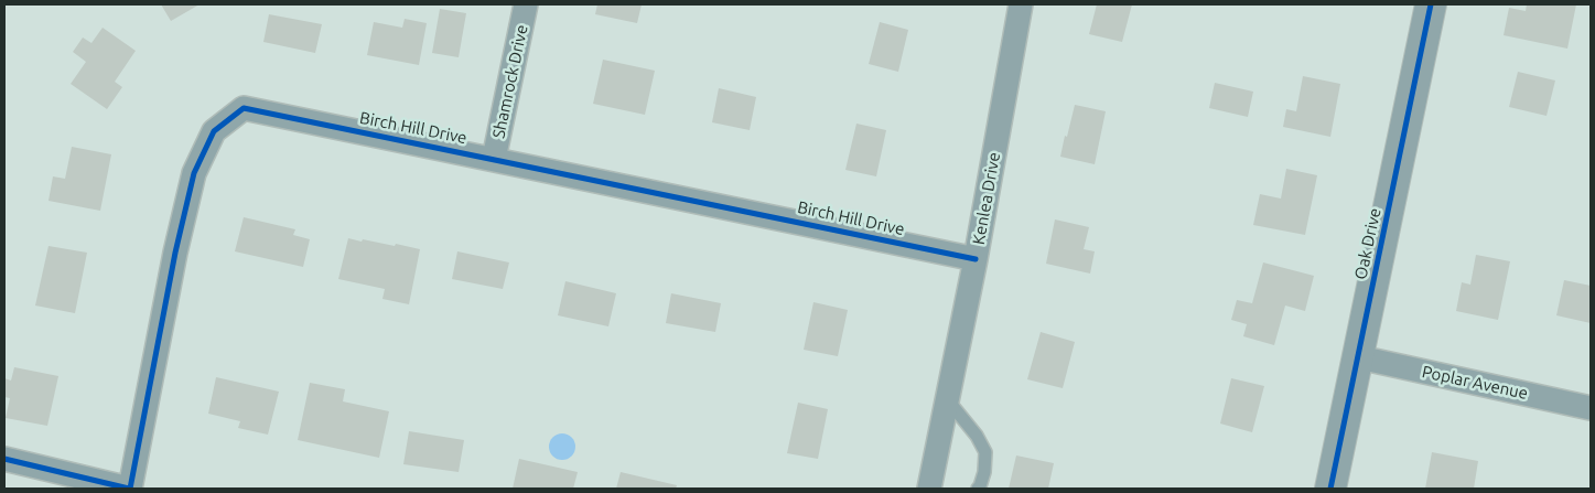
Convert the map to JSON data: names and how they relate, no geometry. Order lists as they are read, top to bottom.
{
  "streets": {
    "street": [
      "Shamrock Drive",
      "Birch Hill Drive",
      "Kenlea Drive",
      "Oak Drive",
      "Poplar Avenue"
    ]
  },
  "crossings": [
    ["Shamrock Drive", "Birch Hill Drive"],
    ["Birch Hill Drive", "Kenlea Drive"],
    ["Oak Drive", "Poplar Avenue"]
  ]
}
